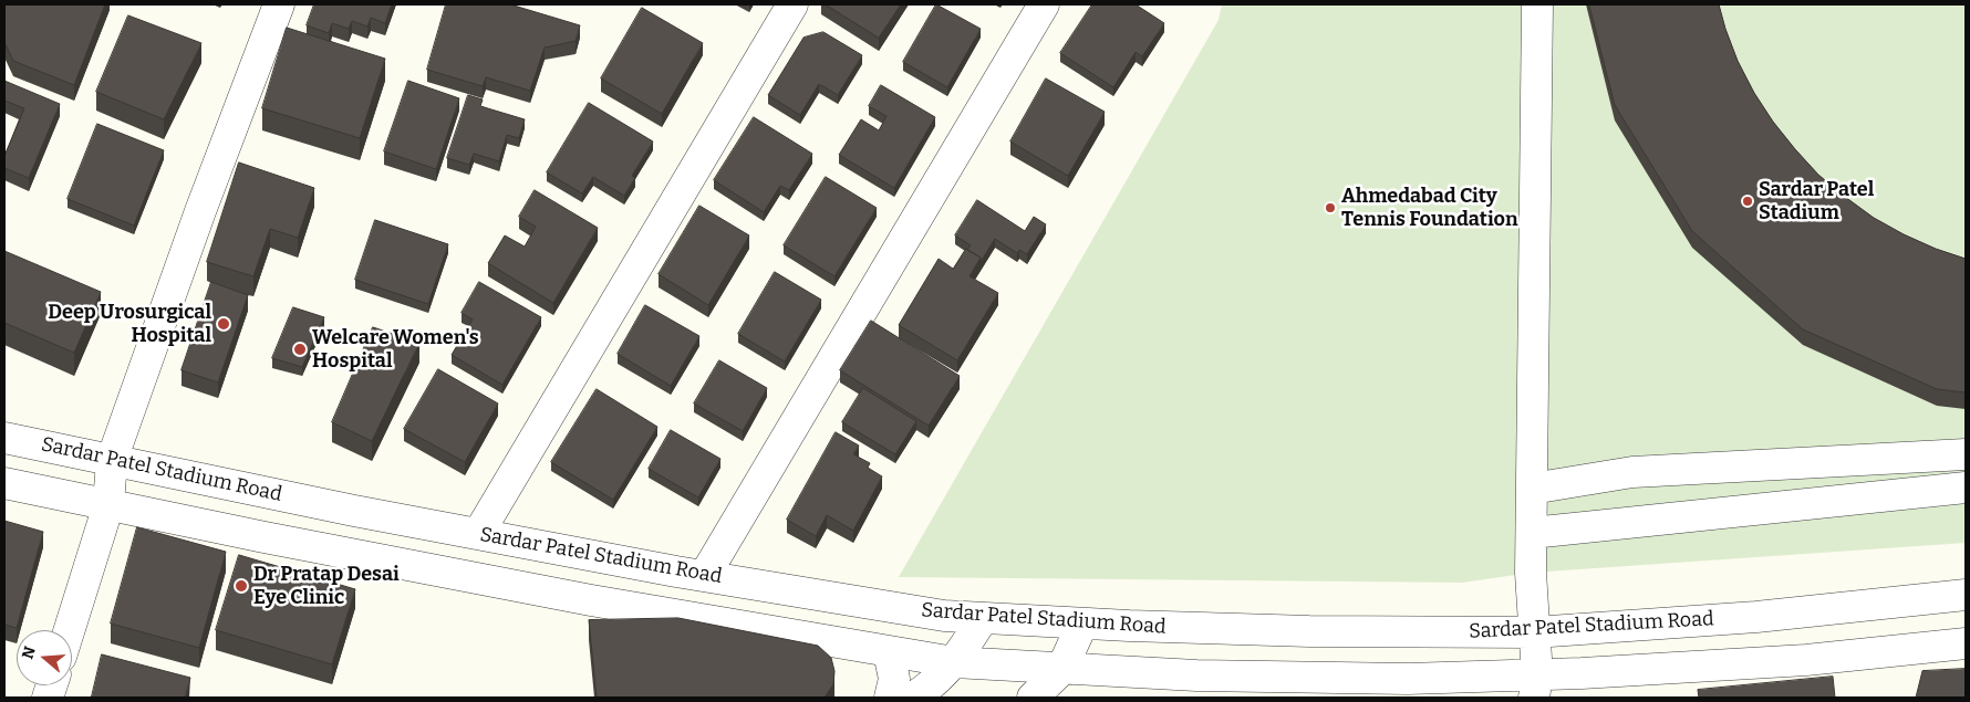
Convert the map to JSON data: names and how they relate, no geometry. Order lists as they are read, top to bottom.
{
  "streets": {
    "street": ["Sardar Patel Stadium Road"]
  },
  "places": [
    "Sardar Patel Stadium",
    "Ahmedabad City Tennis Foundation",
    "Deep Urosurgical Hospital",
    "Welcare Women's Hospital",
    "Dr Pratap Desai Eye Clinic"
  ],
  "north": "left"
}
